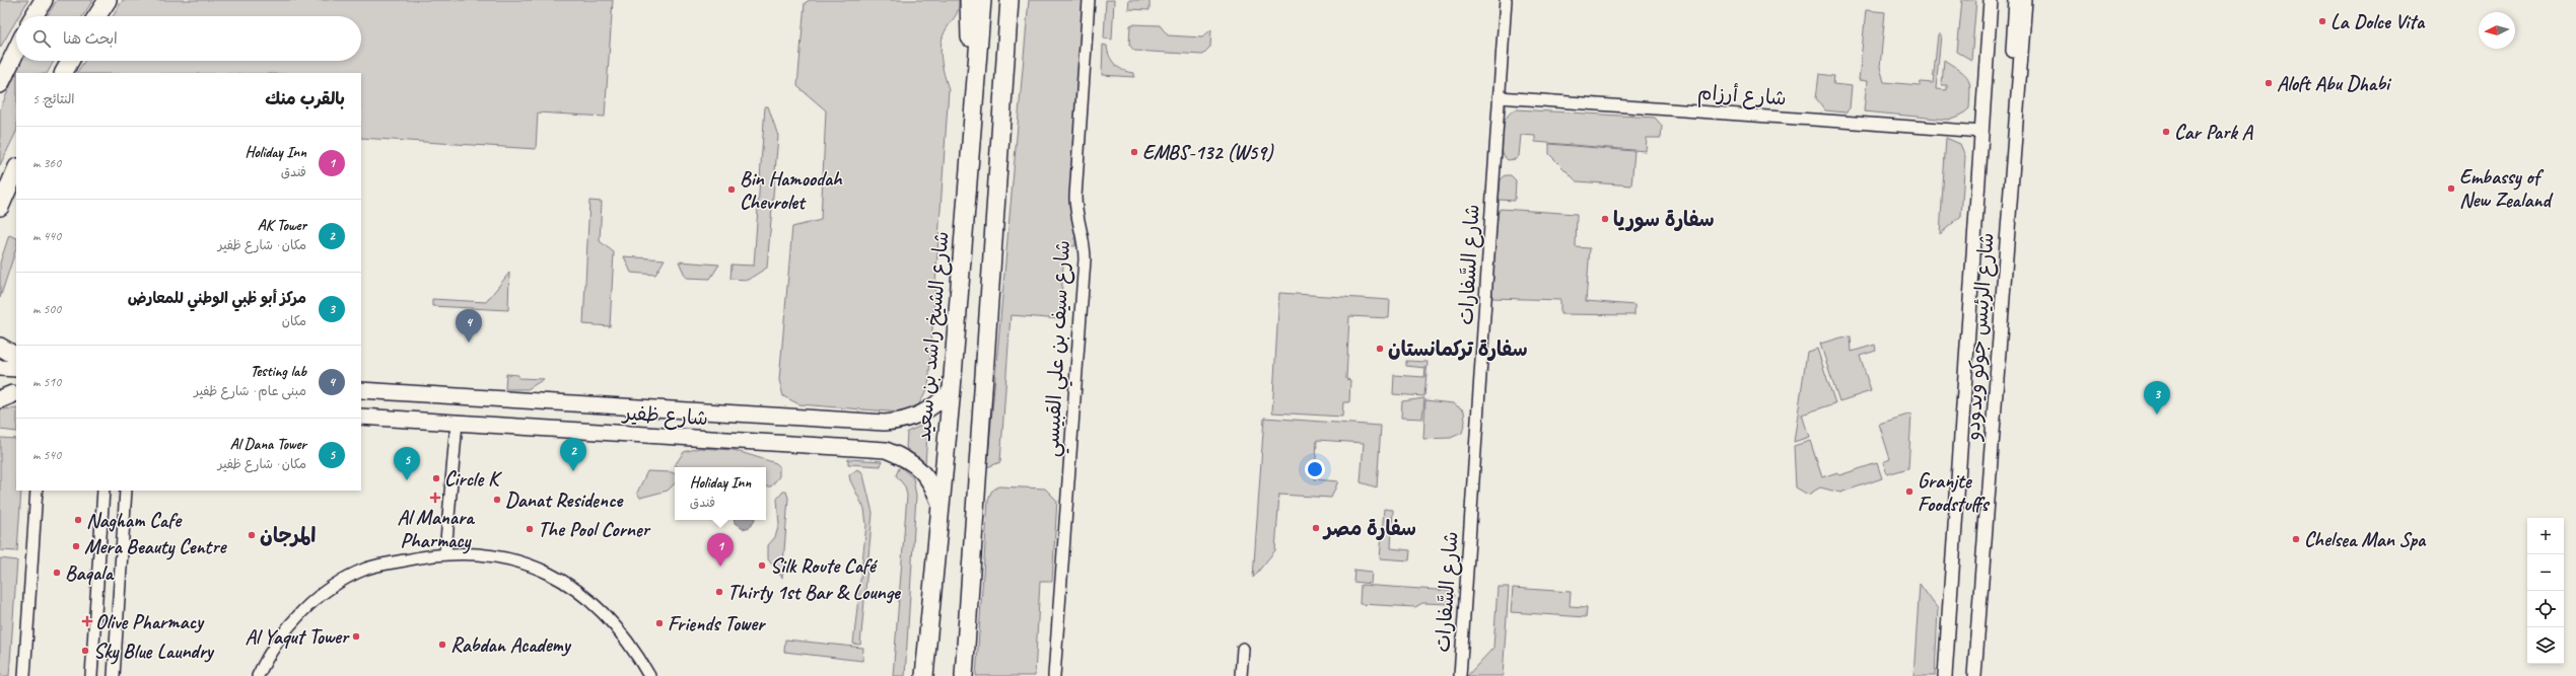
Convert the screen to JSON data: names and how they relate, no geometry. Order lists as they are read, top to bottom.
{
  "streets": {
    "main road": ["شارع الشيخ راشد بن سعيد", "شارع ظفير"],
    "street": [
      "شارع أرزام",
      "شارع السَّفارات",
      "شارع الرئيس جوكو ويدودو",
      "شارع سيف بن علي القبيسي"
    ]
  },
  "crossings": [
    ["شارع أرزام", "شارع السَّفارات"],
    ["شارع أرزام", "شارع الرئيس جوكو ويدودو"],
    ["شارع الشيخ راشد بن سعيد", "شارع ظفير"]
  ],
  "places": {
    "other": [
      "La Dolce Vita",
      "Aloft Abu Dhabi",
      "Car Park A",
      "EMBS-132 (W59)",
      "Embassy of New Zealand",
      "Bin Hamoodah Chevrolet",
      "سفارة سوريا",
      "سفارة تركمانستان",
      "Circle K",
      "Granjte Foodstuffs",
      "Danat Residence",
      "Nagham Cafe",
      "سفارة مصر",
      "The Pool Corner",
      "المرجان",
      "Chelsea Man Spa",
      "Mera Beauty Centre",
      "Silk Route Café",
      "Baqala",
      "Thirty 1st Bar & Lounge",
      "Friends Tower",
      "Al Yaqut Tower",
      "Rabdan Academy",
      "Sky Blue Laundry"
    ],
    "health": ["Al Manara Pharmacy", "Olive Pharmacy"]
  },
  "north": "left",
  "page": {
    "search": "ابحث هنا",
    "heading": ["بالقرب منك", "النتائج: 5"],
    "list": [
      {
        "mark": "1",
        "name": "Holiday Inn",
        "note": "فندق",
        "value": "360 m"
      },
      {
        "mark": "2",
        "name": "AK Tower",
        "note": "مكان · شارع ظفير",
        "value": "440 m"
      },
      {
        "mark": "3",
        "name": "مركز أبو ظبي الوطني للمعارض",
        "note": "مكان",
        "value": "500 m"
      },
      {
        "mark": "4",
        "name": "Testing lab",
        "note": "مبنى عام · شارع ظفير",
        "value": "510 m"
      },
      {
        "mark": "5",
        "name": "Al Dana Tower",
        "note": "مكان · شارع ظفير",
        "value": "540 m"
      }
    ],
    "pins": [
      "4",
      "3",
      "2",
      "5",
      "1"
    ],
    "popup": ["Holiday Inn", "فندق"],
    "map_buttons": ["+", "−"]
  }
}
